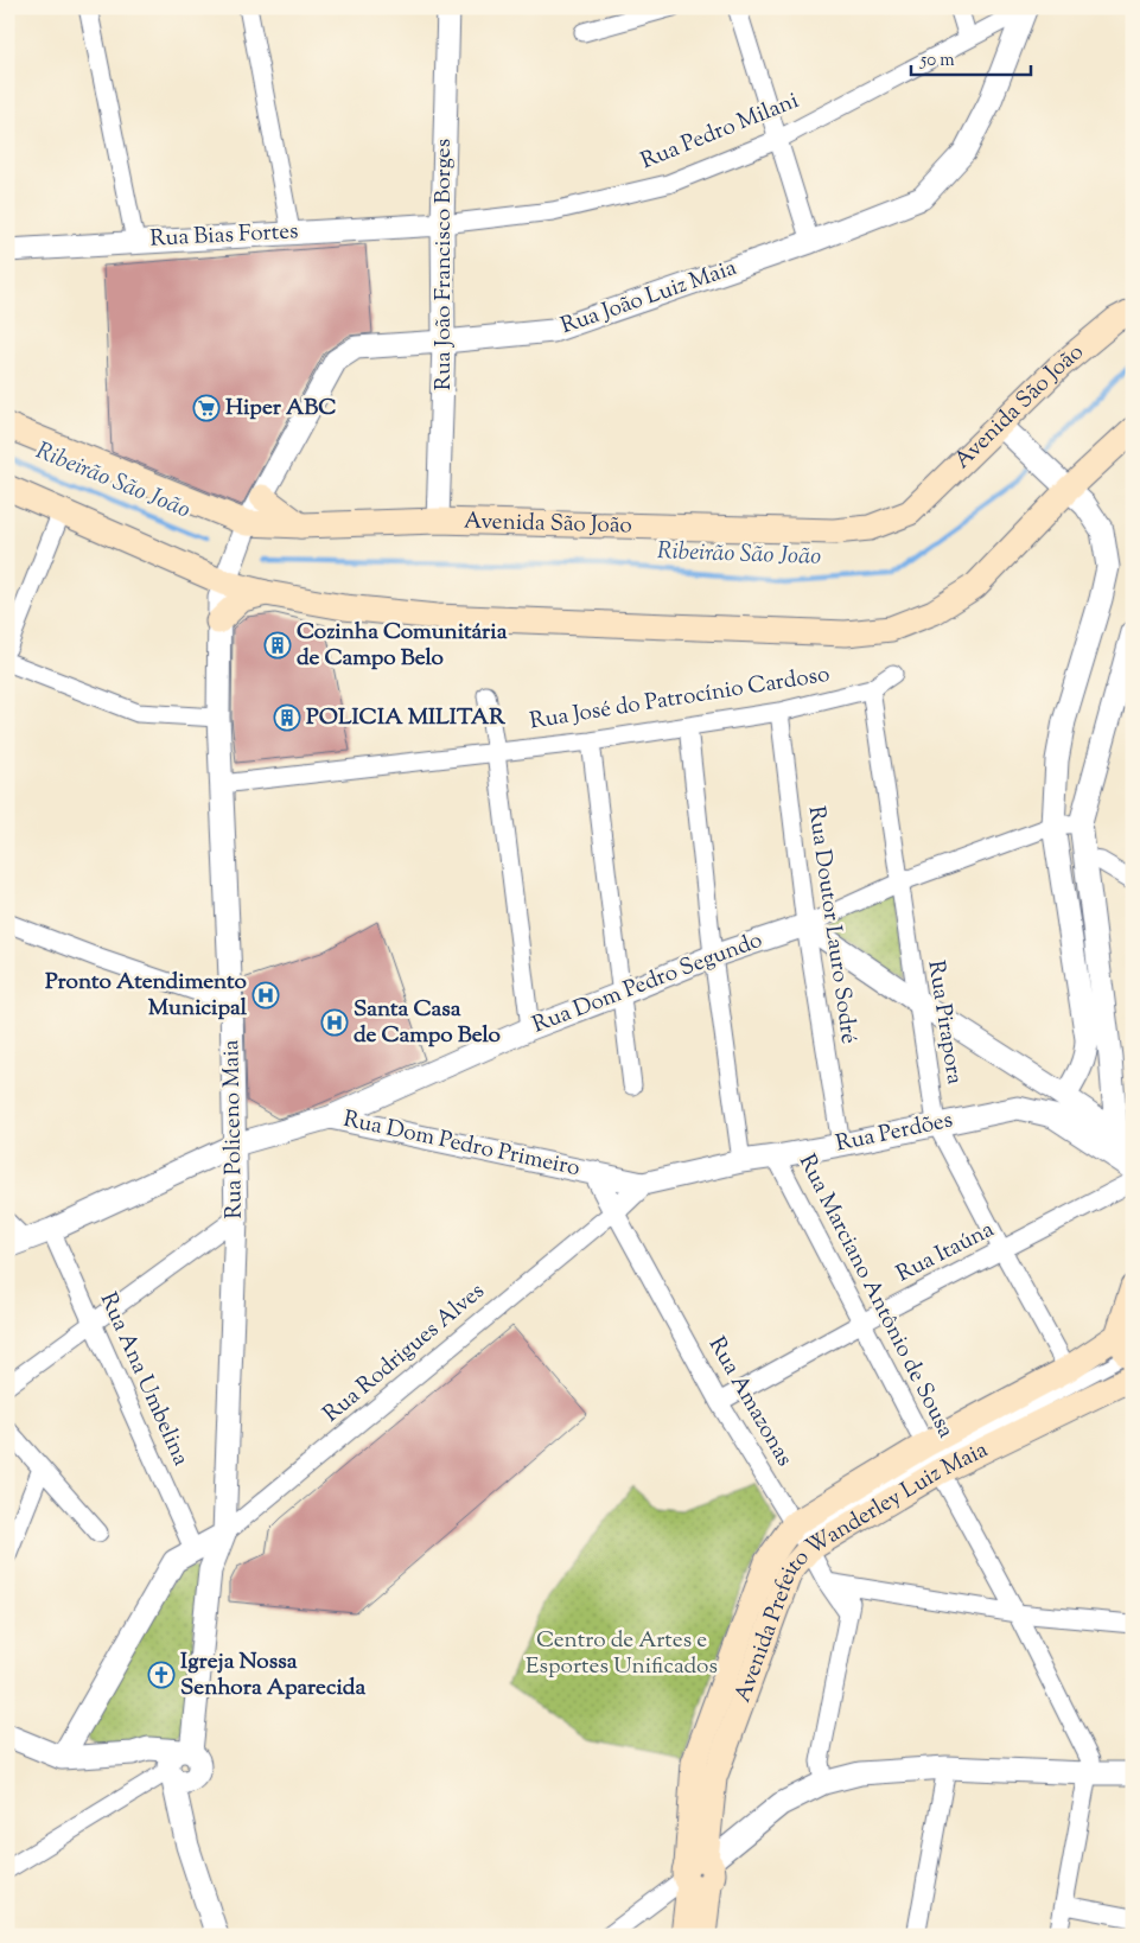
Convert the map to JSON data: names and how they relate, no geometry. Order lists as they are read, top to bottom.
{
  "streets": {
    "main road": ["Avenida São João", "Avenida Prefeito Wanderley Luiz Maia"],
    "street": [
      "Rua Pedro Milani",
      "Rua Bias Fortes",
      "Rua João Francisco Borges",
      "Rua João Luiz Maia",
      "Rua José do Patrocínio Cardoso",
      "Rua Doutor Lauro Sodré",
      "Rua Dom Pedro Segundo",
      "Rua Pirapora",
      "Rua Policeno Maia",
      "Rua Perdões",
      "Rua Dom Pedro Primeiro",
      "Rua Itaúna",
      "Rua Marciano Antônio de Sousa",
      "Rua Rodrigues Alves",
      "Rua Ana Umbelina",
      "Rua Amazonas"
    ]
  },
  "crossings": [
    ["Rua Pedro Milani", "Rua Bias Fortes"],
    ["Rua Pedro Milani", "Rua João Francisco Borges"],
    ["Rua Pedro Milani", "Rua João Luiz Maia"],
    ["Rua Bias Fortes", "Rua João Francisco Borges"],
    ["Rua João Francisco Borges", "Rua João Luiz Maia"],
    ["Rua João Francisco Borges", "Avenida São João"],
    ["Rua João Luiz Maia", "Avenida São João"],
    ["Rua João Luiz Maia", "Rua Policeno Maia"],
    ["Rua José do Patrocínio Cardoso", "Rua Doutor Lauro Sodré"],
    ["Rua José do Patrocínio Cardoso", "Rua Pirapora"],
    ["Rua José do Patrocínio Cardoso", "Rua Policeno Maia"],
    ["Rua Doutor Lauro Sodré", "Rua Dom Pedro Segundo"],
    ["Rua Doutor Lauro Sodré", "Rua Perdões"],
    ["Rua Dom Pedro Segundo", "Rua Policeno Maia"],
    ["Rua Dom Pedro Segundo", "Rua Dom Pedro Primeiro"],
    ["Rua Dom Pedro Segundo", "Rua Ana Umbelina"],
    ["Rua Pirapora", "Rua Perdões"],
    ["Rua Pirapora", "Rua Itaúna"],
    ["Rua Pirapora", "Avenida Prefeito Wanderley Luiz Maia"],
    ["Rua Policeno Maia", "Rua Rodrigues Alves"],
    ["Rua Perdões", "Rua Dom Pedro Primeiro"],
    ["Rua Perdões", "Rua Marciano Antônio de Sousa"],
    ["Rua Dom Pedro Primeiro", "Rua Rodrigues Alves"],
    ["Rua Dom Pedro Primeiro", "Rua Amazonas"],
    ["Rua Itaúna", "Rua Marciano Antônio de Sousa"],
    ["Rua Itaúna", "Rua Amazonas"],
    ["Rua Marciano Antônio de Sousa", "Avenida Prefeito Wanderley Luiz Maia"],
    ["Rua Rodrigues Alves", "Rua Amazonas"],
    ["Rua Amazonas", "Avenida Prefeito Wanderley Luiz Maia"]
  ],
  "water": ["Ribeirão São João"],
  "parks": ["Centro de Artes e Esportes Unificados"],
  "places": {
    "supermarket": ["Hiper ABC"],
    "building": ["Cozinha Comunitária de Campo Belo", "POLICIA MILITAR"],
    "hospital": ["Pronto Atendimento Municipal", "Santa Casa de Campo Belo"],
    "church": ["Igreja Nossa Senhora Aparecida"]
  },
  "scale_bar": "50 m"
}
